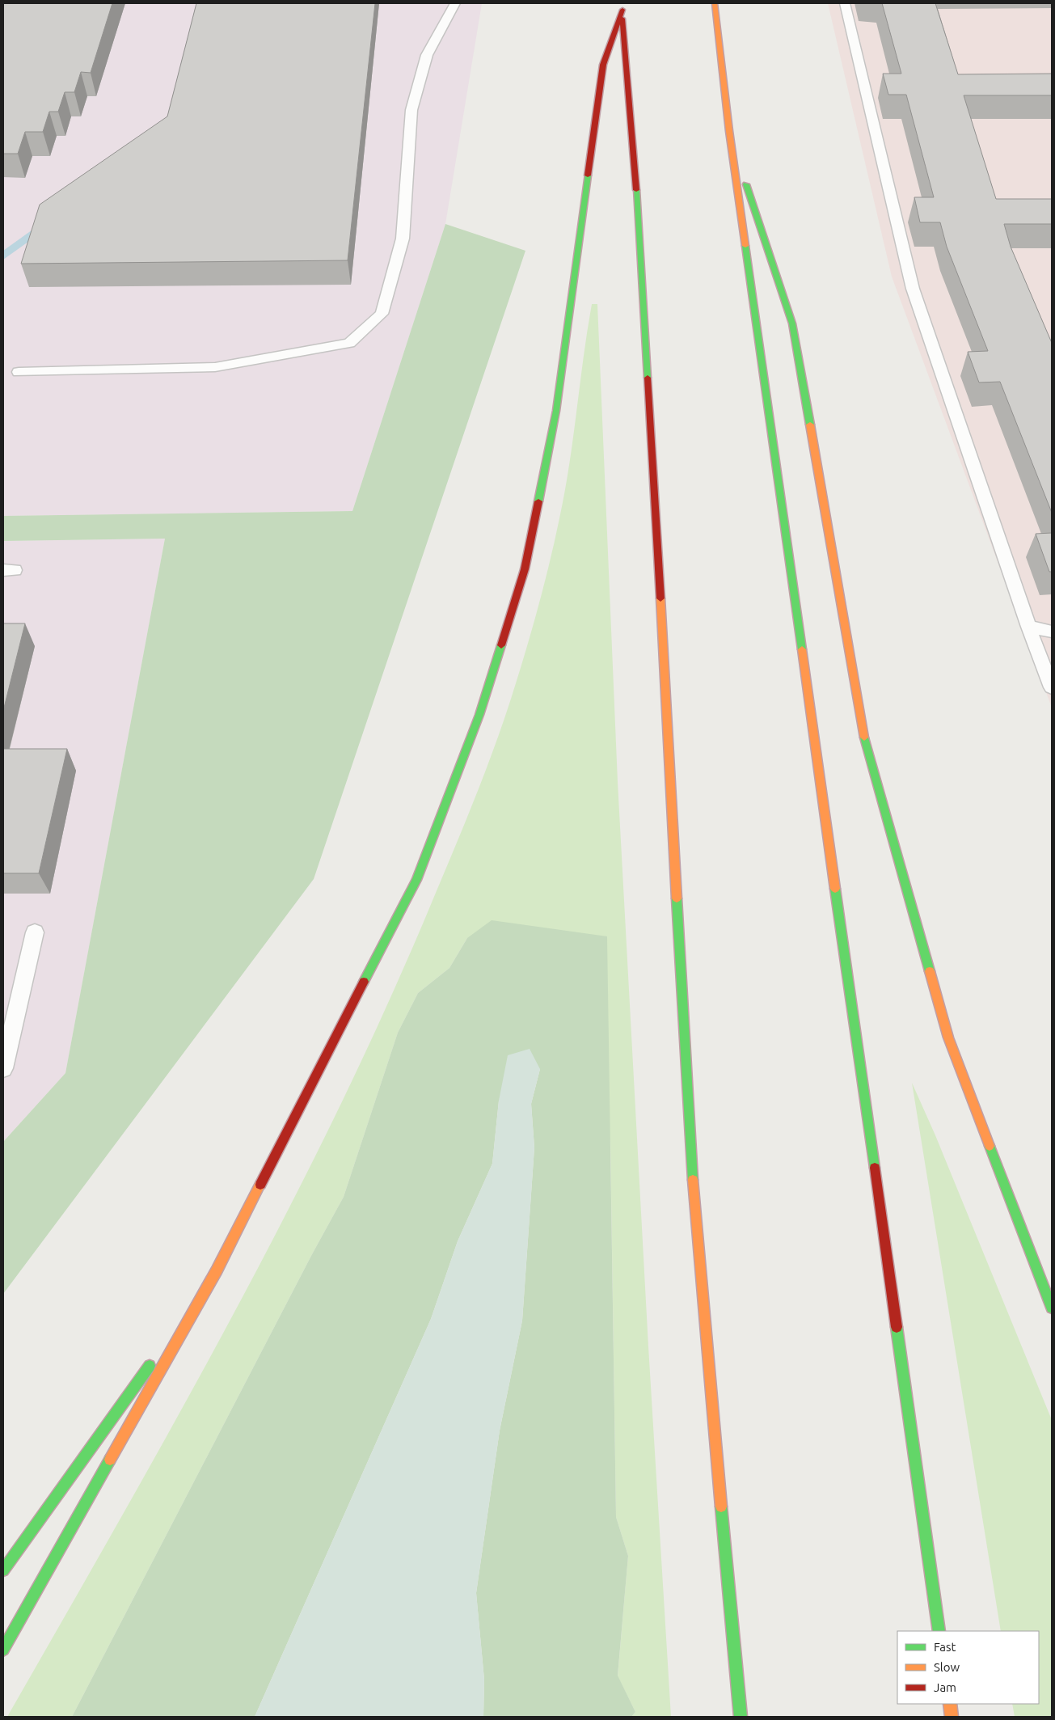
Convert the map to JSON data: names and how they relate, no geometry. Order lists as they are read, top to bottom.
{
  "legend": ["Fast", "Slow", "Jam"]
}
